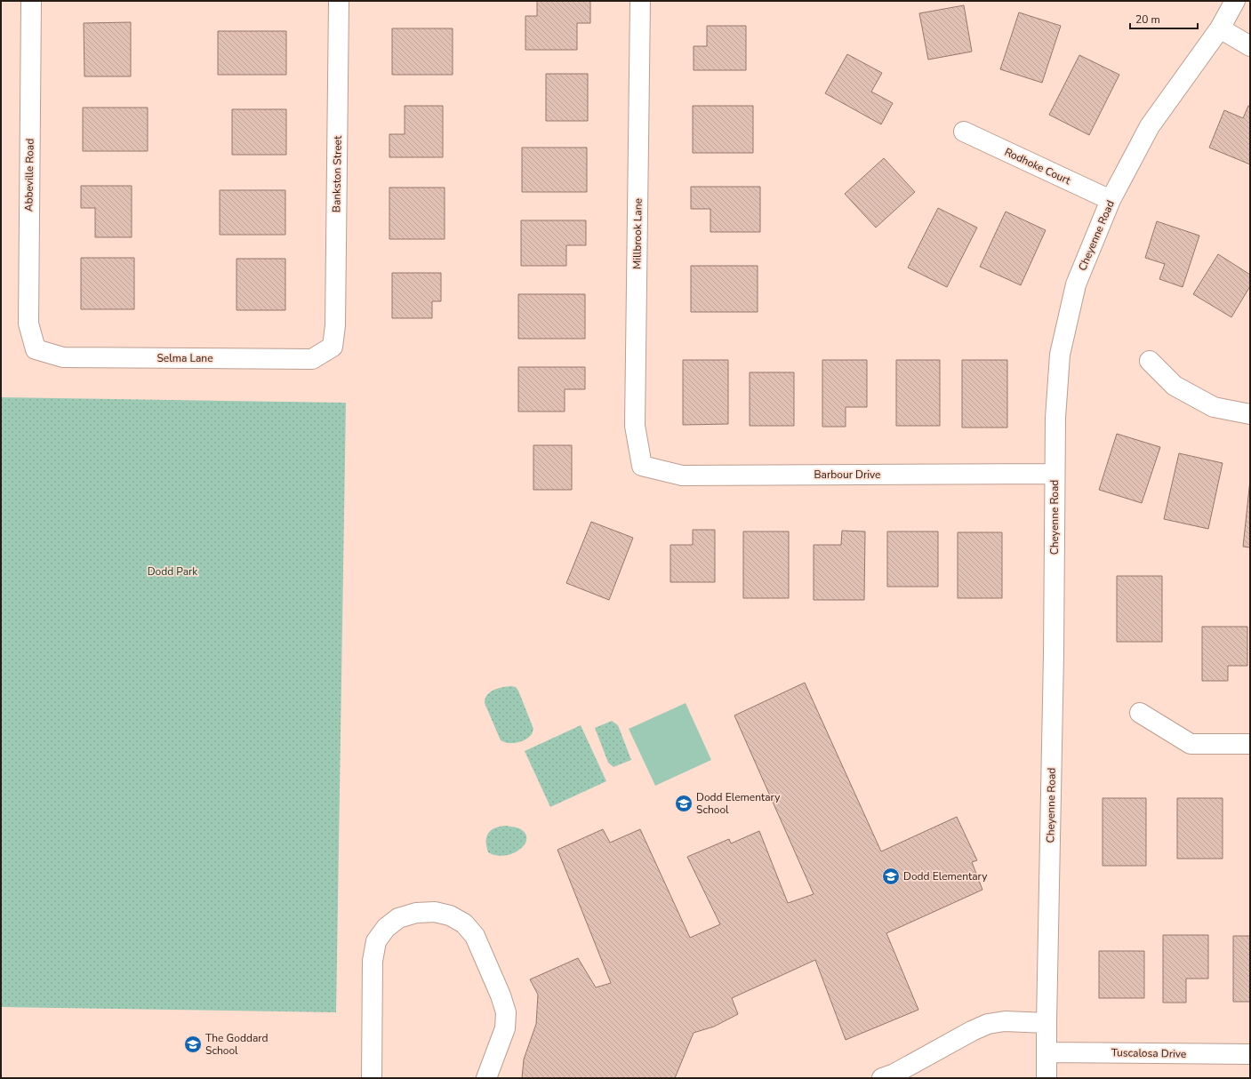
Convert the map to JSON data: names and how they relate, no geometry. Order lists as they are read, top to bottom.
{
  "streets": {
    "street": [
      "Rodhoke Court",
      "Bankston Street",
      "Abbeville Road",
      "Millbrook Lane",
      "Cheyenne Road",
      "Selma Lane",
      "Barbour Drive",
      "Tuscalosa Drive"
    ]
  },
  "crossings": [
    ["Rodhoke Court", "Cheyenne Road"],
    ["Bankston Street", "Selma Lane"],
    ["Abbeville Road", "Selma Lane"],
    ["Millbrook Lane", "Barbour Drive"],
    ["Cheyenne Road", "Barbour Drive"],
    ["Cheyenne Road", "Tuscalosa Drive"]
  ],
  "parks": ["Dodd Park"],
  "places": {
    "school or university": ["Dodd Elementary School", "Dodd Elementary", "The Goddard School"]
  },
  "scale_bar": "20 m"
}
